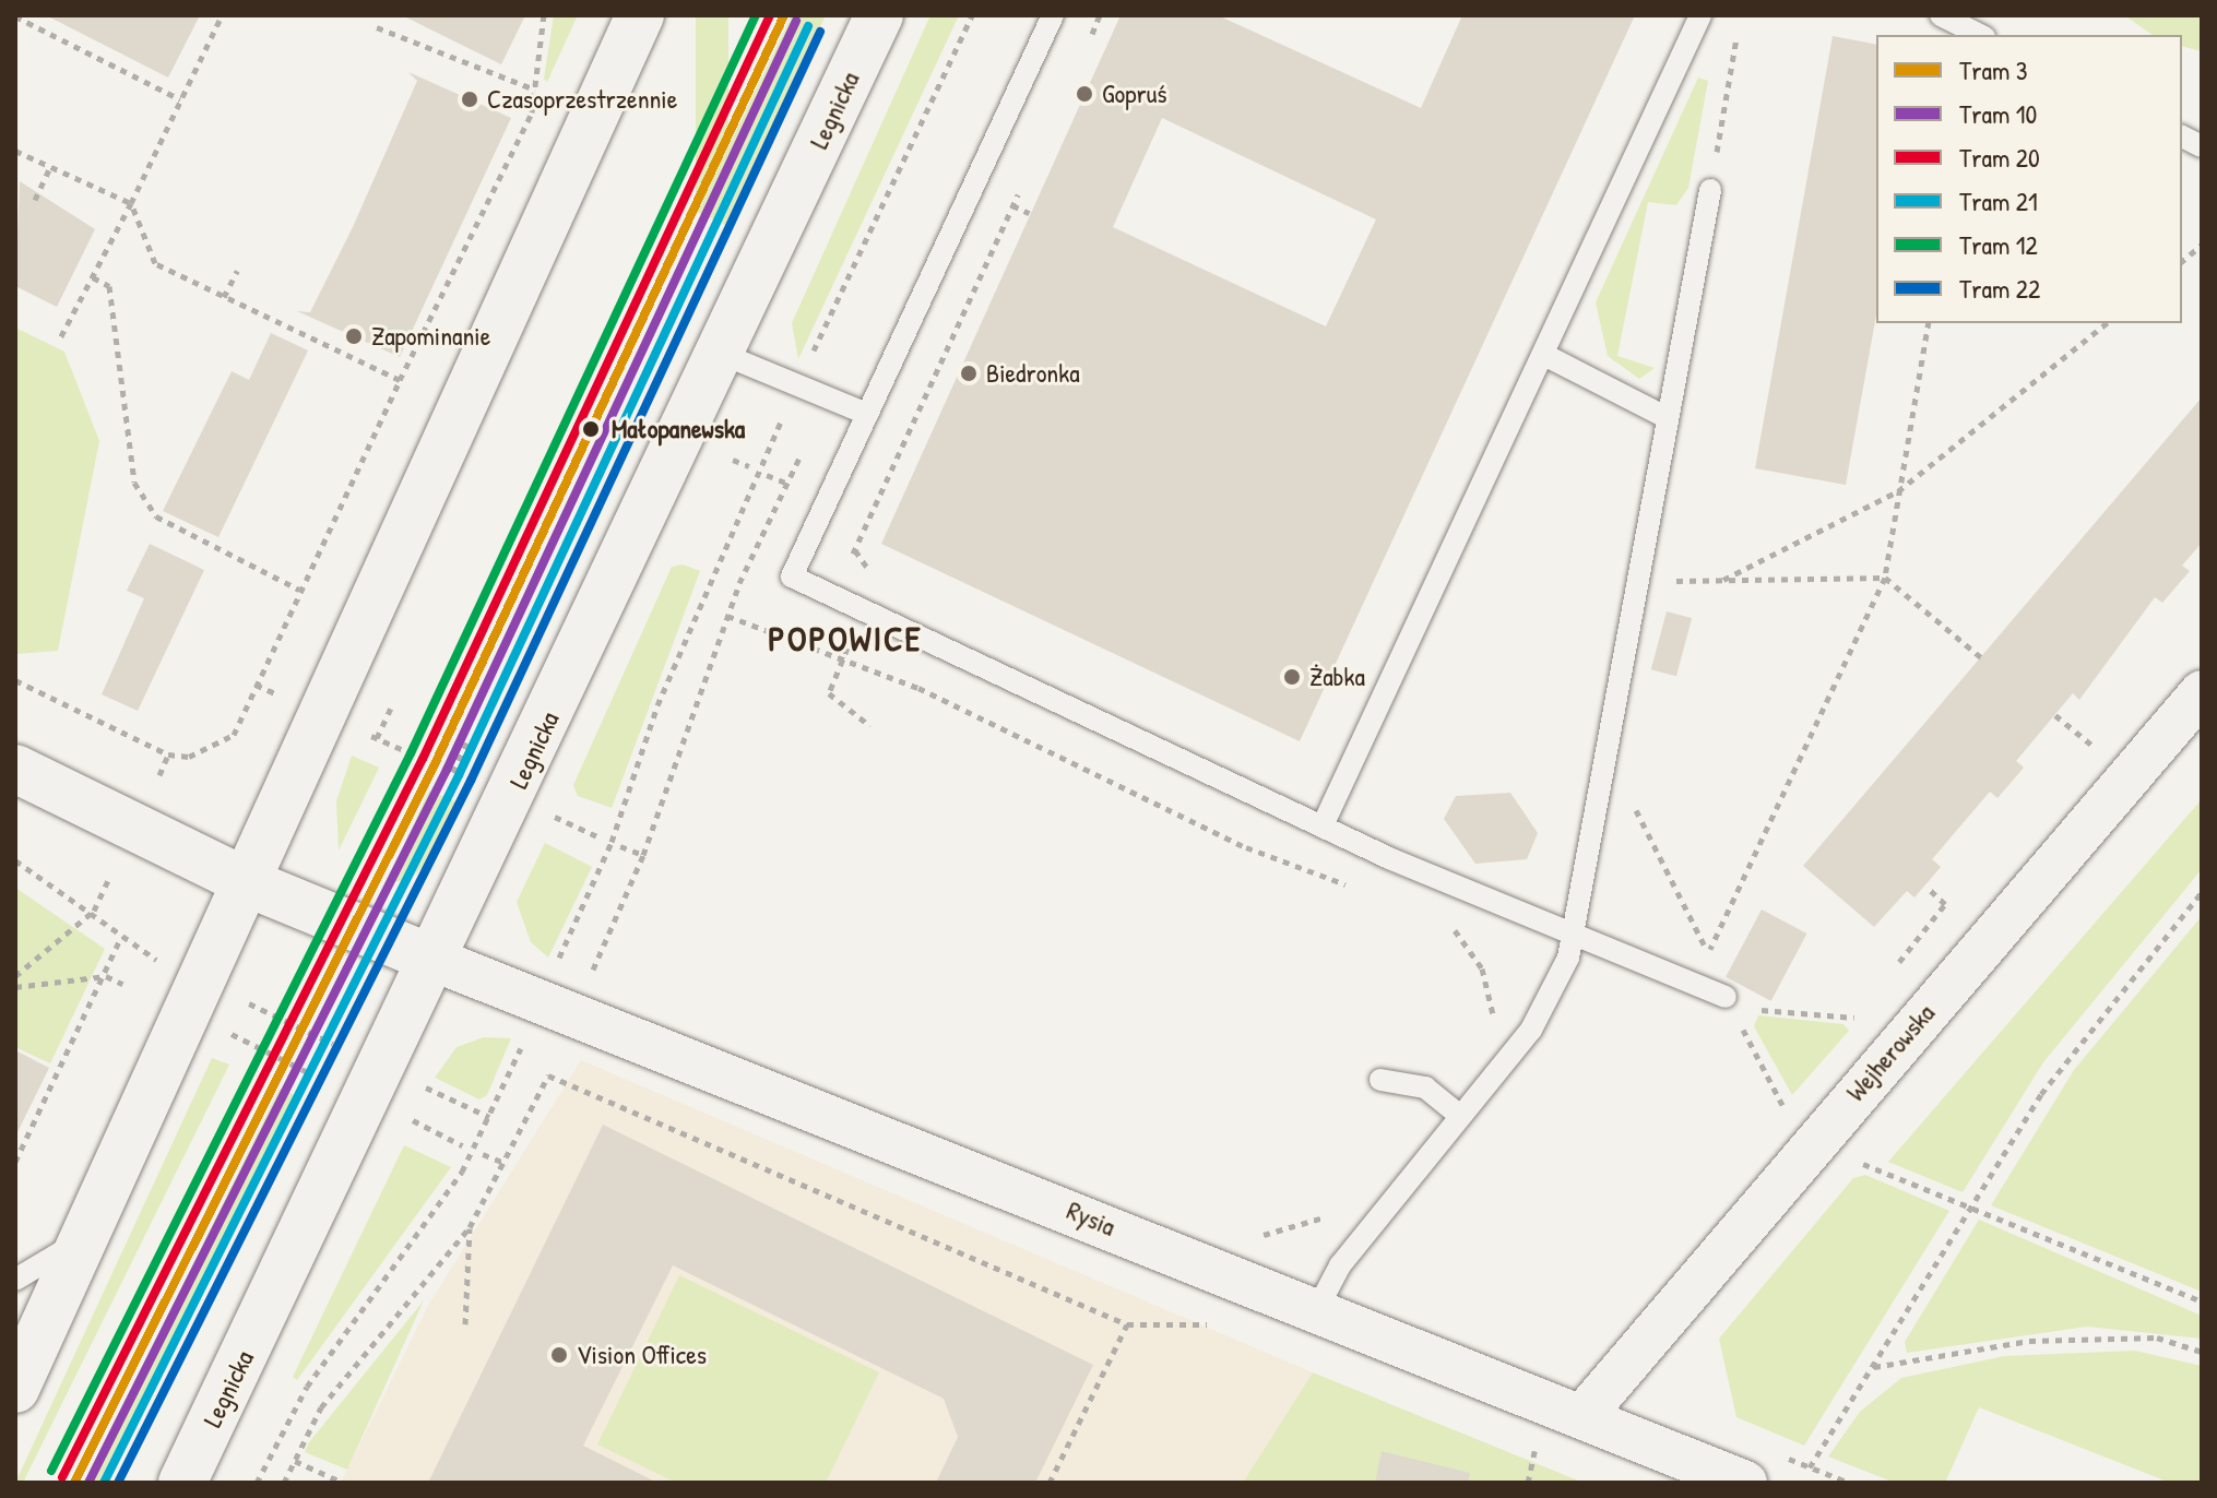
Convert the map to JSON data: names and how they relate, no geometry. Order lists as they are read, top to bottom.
{
  "streets": {
    "main road": ["Legnicka"],
    "street": ["Wejherowska", "Rysia"]
  },
  "crossings": [
    ["Legnicka", "Rysia"],
    ["Wejherowska", "Rysia"]
  ],
  "districts": ["POPOWICE"],
  "places": [
    "Gopruś",
    "Czasoprzestrzennie",
    "Zapominanie",
    "Biedronka",
    "Małopanewska",
    "Żabka",
    "Vision Offices"
  ],
  "lines": [
    "tram line 3",
    "tram line 20",
    "tram line 12",
    "tram line 10",
    "tram line 21",
    "tram line 22"
  ],
  "legend": [
    "Tram 3",
    "Tram 10",
    "Tram 20",
    "Tram 21",
    "Tram 12",
    "Tram 22"
  ]
}
